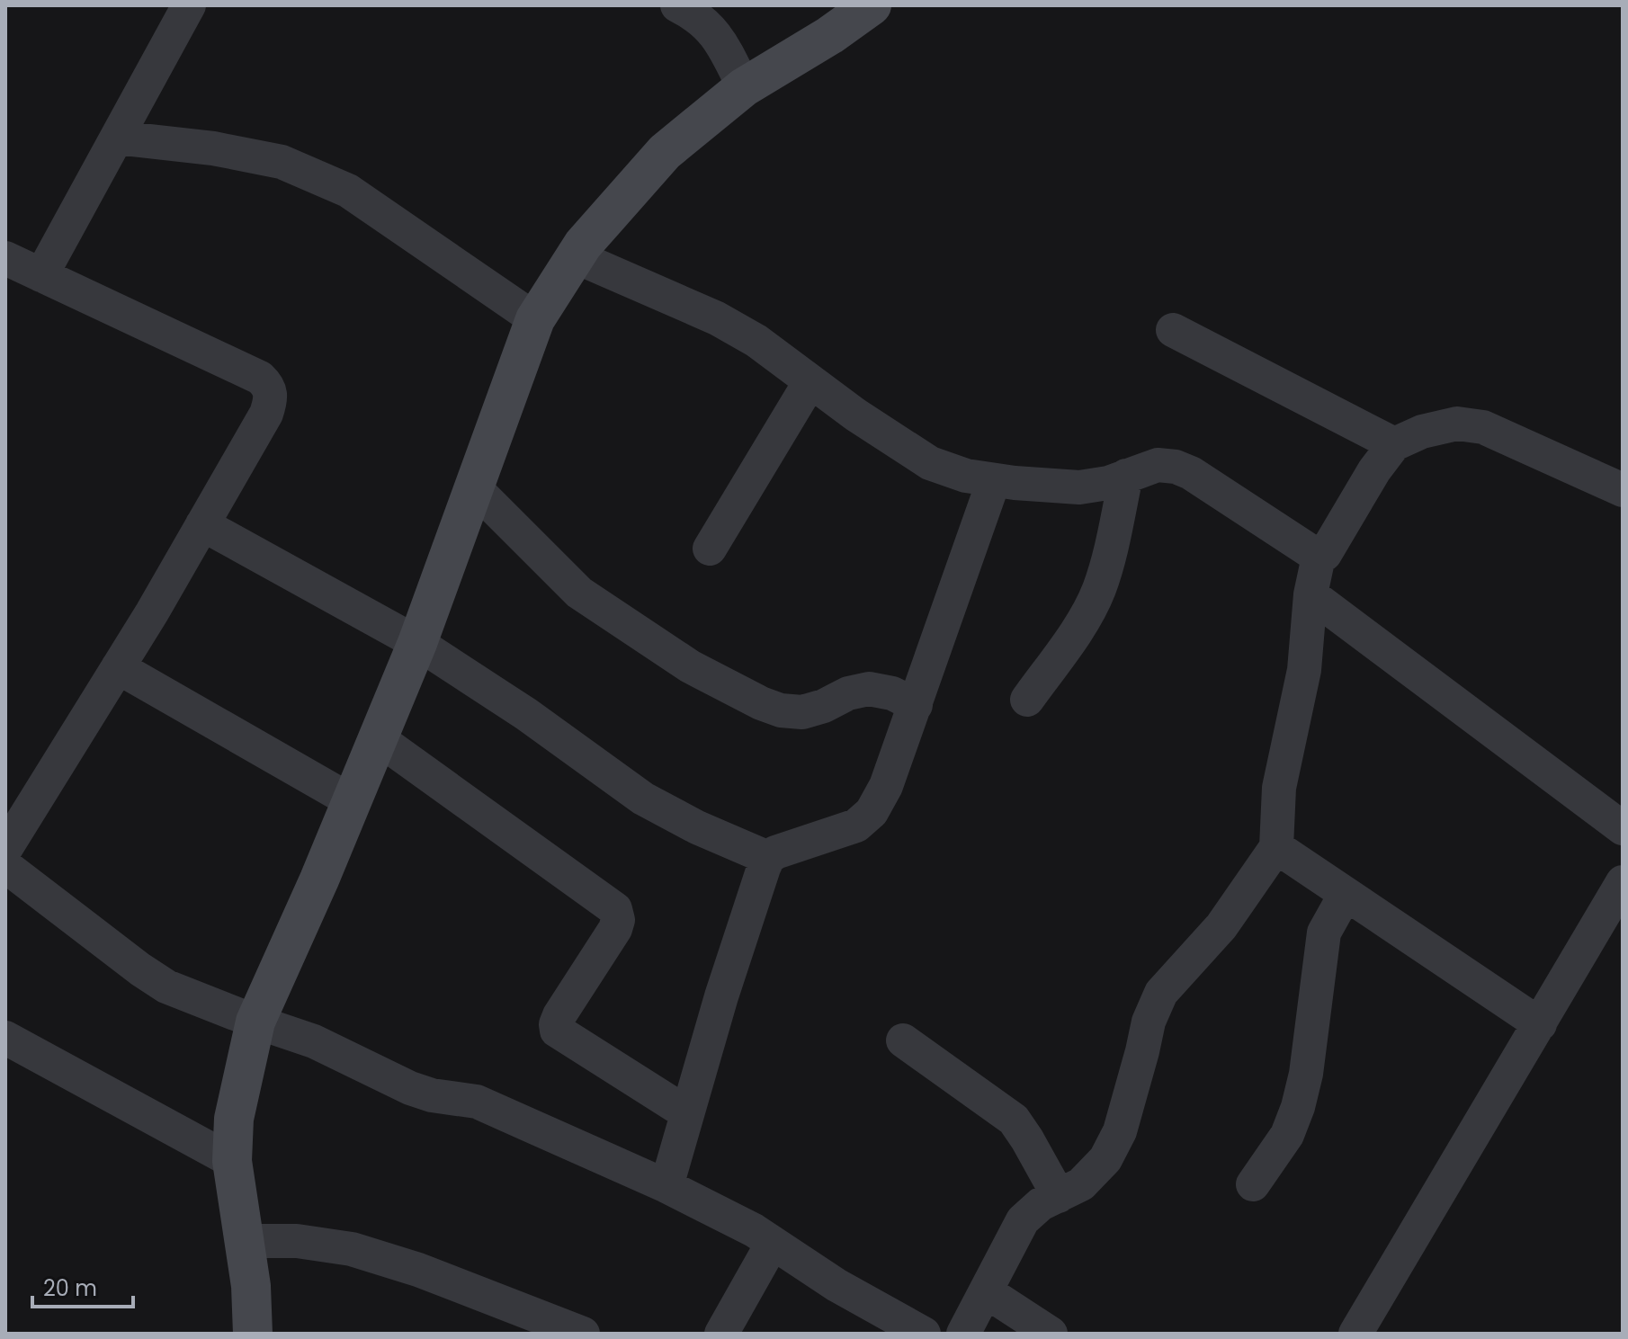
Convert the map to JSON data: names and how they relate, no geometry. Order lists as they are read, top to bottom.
{
  "scale_bar": "20 m"
}
